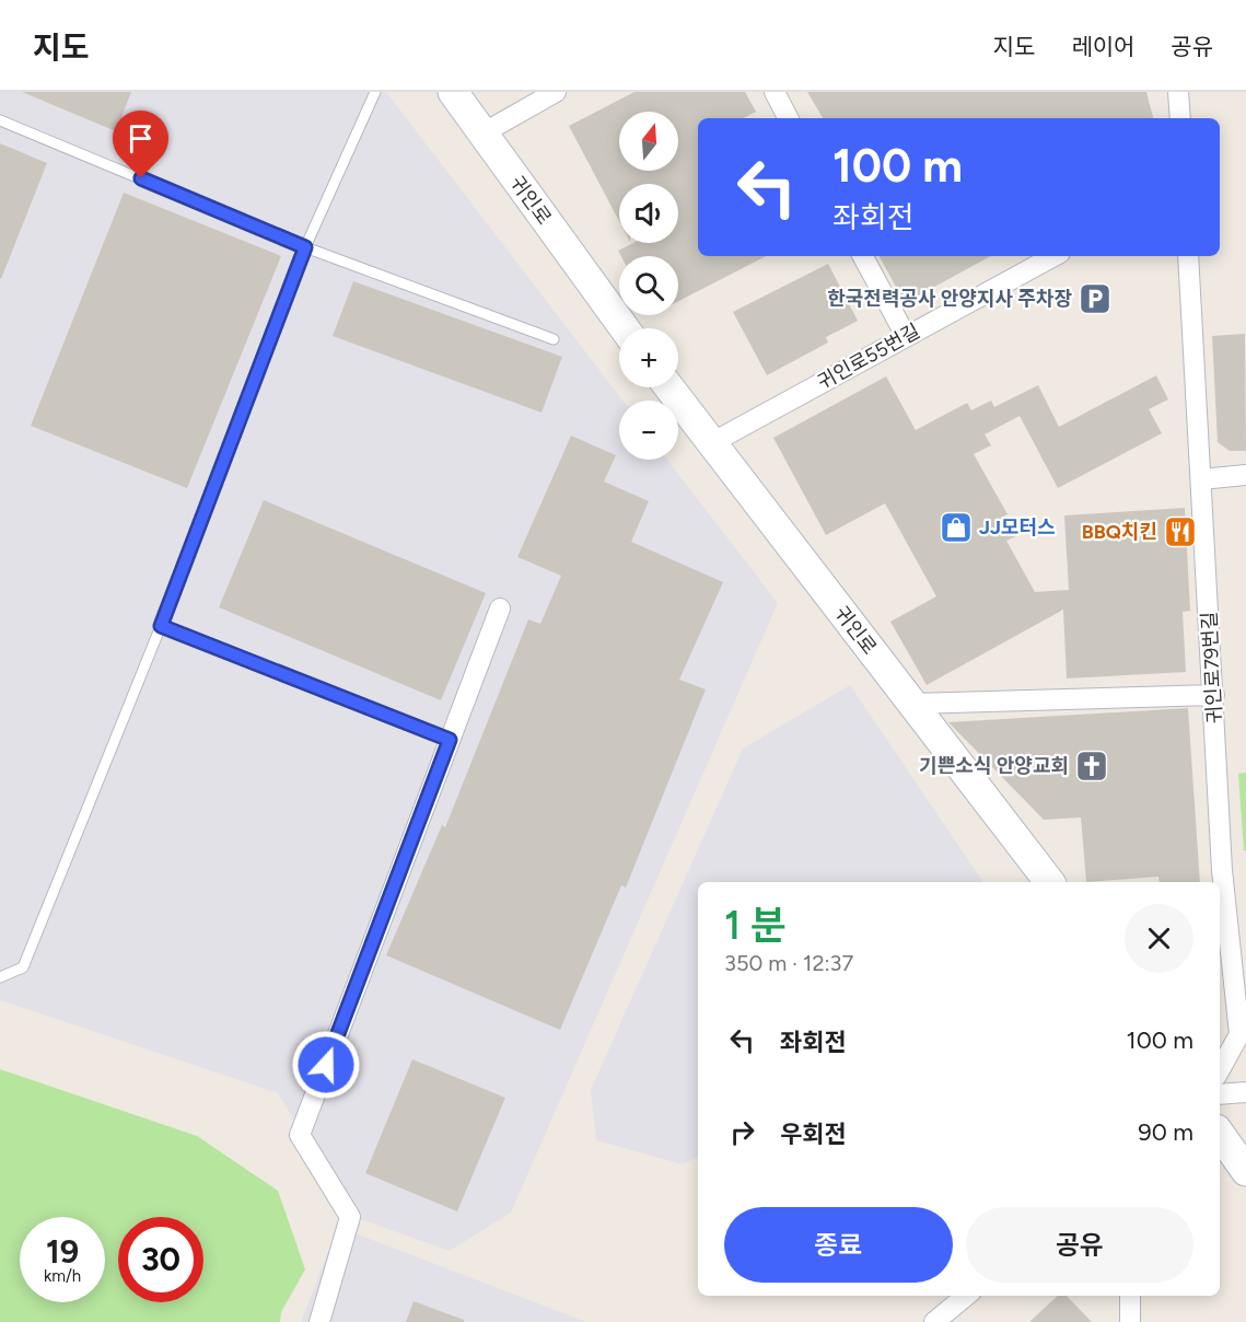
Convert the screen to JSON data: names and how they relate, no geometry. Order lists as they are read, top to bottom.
{
  "streets": {
    "street": ["귀인로", "귀인로55번길", "귀인로79번길"]
  },
  "crossings": [
    ["귀인로", "귀인로55번길"]
  ],
  "places": {
    "parking": ["한국전력공사 안양지사 주차장"],
    "shop": ["JJ모터스"],
    "restaurant": ["BBQ치킨"],
    "church": ["기쁜소식 안양교회"]
  },
  "north": "top",
  "page": {
    "header": "지도",
    "nav": ["지도", "레이어", "공유"],
    "map_buttons": ["+", "−"],
    "turn": ["100 m", "좌회전"],
    "heading": ["1 분", "350 m · 12:37"],
    "list": [
      {
        "name": "좌회전",
        "value": "100 m"
      },
      {
        "name": "우회전",
        "value": "90 m"
      }
    ],
    "buttons": ["종료", "공유"],
    "speed": "19 km/h",
    "limit": "30"
  }
}
